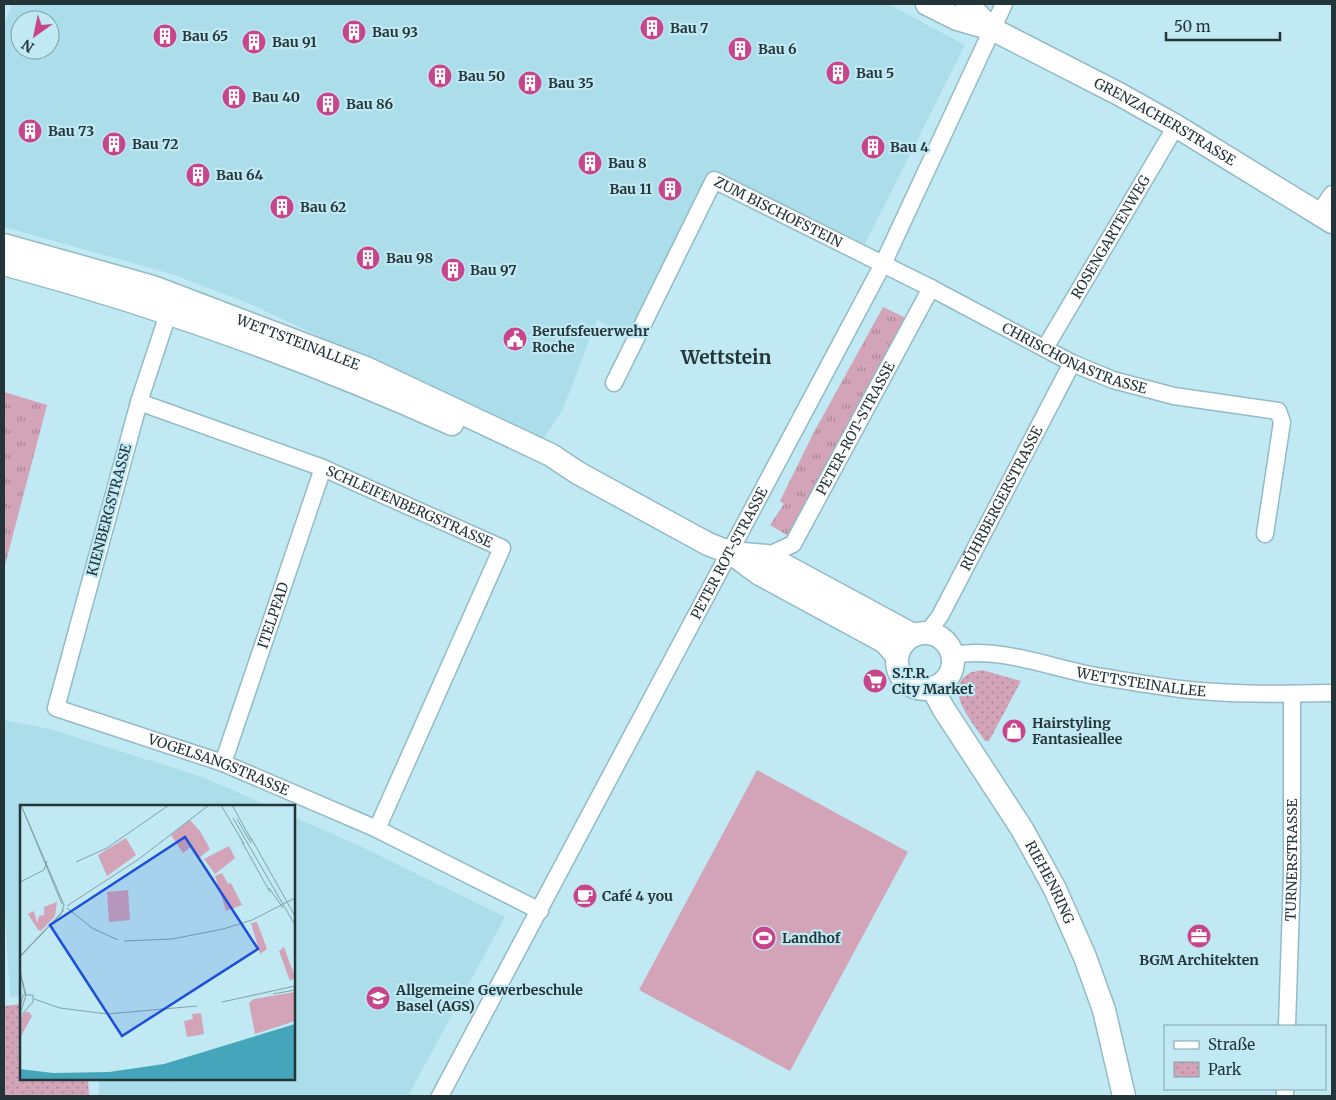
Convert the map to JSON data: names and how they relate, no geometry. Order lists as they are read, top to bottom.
{
  "streets": {
    "main road": ["GRENZACHERSTRASSE", "WETTSTEINALLEE", "RIEHENRING"],
    "street": [
      "ZUM BISCHOFSTEIN",
      "ROSENGARTENWEG",
      "CHRISCHONASTRASSE",
      "PETER-ROT-STRASSE",
      "RÜHRBERGERSTRASSE",
      "SCHLEIFENBERGSTRASSE",
      "KIENBERGSTRASSE",
      "PETER ROT-STRASSE",
      "ITELPFAD",
      "VOGELSANGSTRASSE",
      "TURNERSTRASSE"
    ]
  },
  "crossings": [
    ["GRENZACHERSTRASSE", "ROSENGARTENWEG"],
    ["GRENZACHERSTRASSE", "PETER ROT-STRASSE"],
    ["ZUM BISCHOFSTEIN", "CHRISCHONASTRASSE"],
    ["ZUM BISCHOFSTEIN", "PETER ROT-STRASSE"],
    ["ROSENGARTENWEG", "CHRISCHONASTRASSE"],
    ["WETTSTEINALLEE", "PETER-ROT-STRASSE"],
    ["WETTSTEINALLEE", "RÜHRBERGERSTRASSE"],
    ["WETTSTEINALLEE", "KIENBERGSTRASSE"],
    ["WETTSTEINALLEE", "PETER ROT-STRASSE"],
    ["WETTSTEINALLEE", "TURNERSTRASSE"],
    ["WETTSTEINALLEE", "RIEHENRING"],
    ["CHRISCHONASTRASSE", "PETER-ROT-STRASSE"],
    ["CHRISCHONASTRASSE", "RÜHRBERGERSTRASSE"],
    ["CHRISCHONASTRASSE", "PETER ROT-STRASSE"],
    ["RÜHRBERGERSTRASSE", "RIEHENRING"],
    ["SCHLEIFENBERGSTRASSE", "KIENBERGSTRASSE"],
    ["SCHLEIFENBERGSTRASSE", "ITELPFAD"],
    ["SCHLEIFENBERGSTRASSE", "VOGELSANGSTRASSE"],
    ["KIENBERGSTRASSE", "VOGELSANGSTRASSE"],
    ["PETER ROT-STRASSE", "VOGELSANGSTRASSE"],
    ["ITELPFAD", "VOGELSANGSTRASSE"]
  ],
  "districts": ["Wettstein"],
  "places": {
    "building": [
      "Bau 7",
      "Bau 93",
      "Bau 65",
      "Bau 91",
      "Bau 6",
      "Bau 5",
      "Bau 50",
      "Bau 35",
      "Bau 40",
      "Bau 86",
      "Bau 73",
      "Bau 72",
      "Bau 4",
      "Bau 8",
      "Bau 64",
      "Bau 11",
      "Bau 62",
      "Bau 98",
      "Bau 97"
    ],
    "public building": ["Berufsfeuerwehr Roche"],
    "supermarket": ["S.T.R. City Market"],
    "shop": ["Hairstyling Fantasieallee"],
    "cafe": ["Café 4 you"],
    "office": ["BGM Architekten"],
    "sports": ["Landhof"],
    "school or university": ["Allgemeine Gewerbeschule Basel (AGS)"]
  },
  "legend": ["Straße", "Park"],
  "scale_bar": "50 m",
  "north": "bottom left"
}
